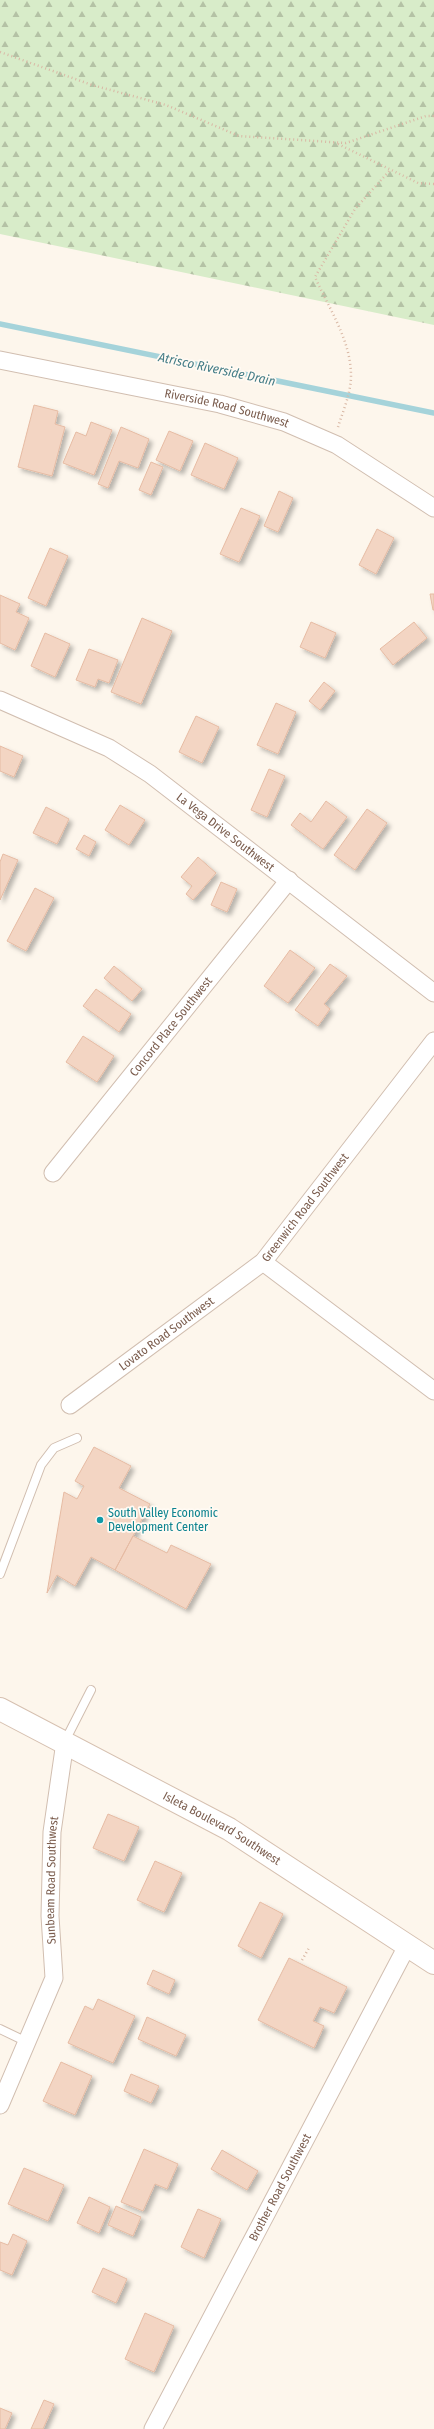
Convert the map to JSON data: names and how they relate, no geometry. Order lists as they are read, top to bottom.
{
  "streets": {
    "main road": ["Isleta Boulevard Southwest"],
    "street": [
      "Riverside Road Southwest",
      "La Vega Drive Southwest",
      "Concord Place Southwest",
      "Greenwich Road Southwest",
      "Lovato Road Southwest",
      "Sunbeam Road Southwest",
      "Brother Road Southwest"
    ]
  },
  "crossings": [
    ["La Vega Drive Southwest", "Concord Place Southwest"],
    ["Greenwich Road Southwest", "Lovato Road Southwest"],
    ["Isleta Boulevard Southwest", "Sunbeam Road Southwest"],
    ["Isleta Boulevard Southwest", "Brother Road Southwest"]
  ],
  "water": ["Atrisco Riverside Drain"],
  "places": ["South Valley Economic Development Center"]
}
